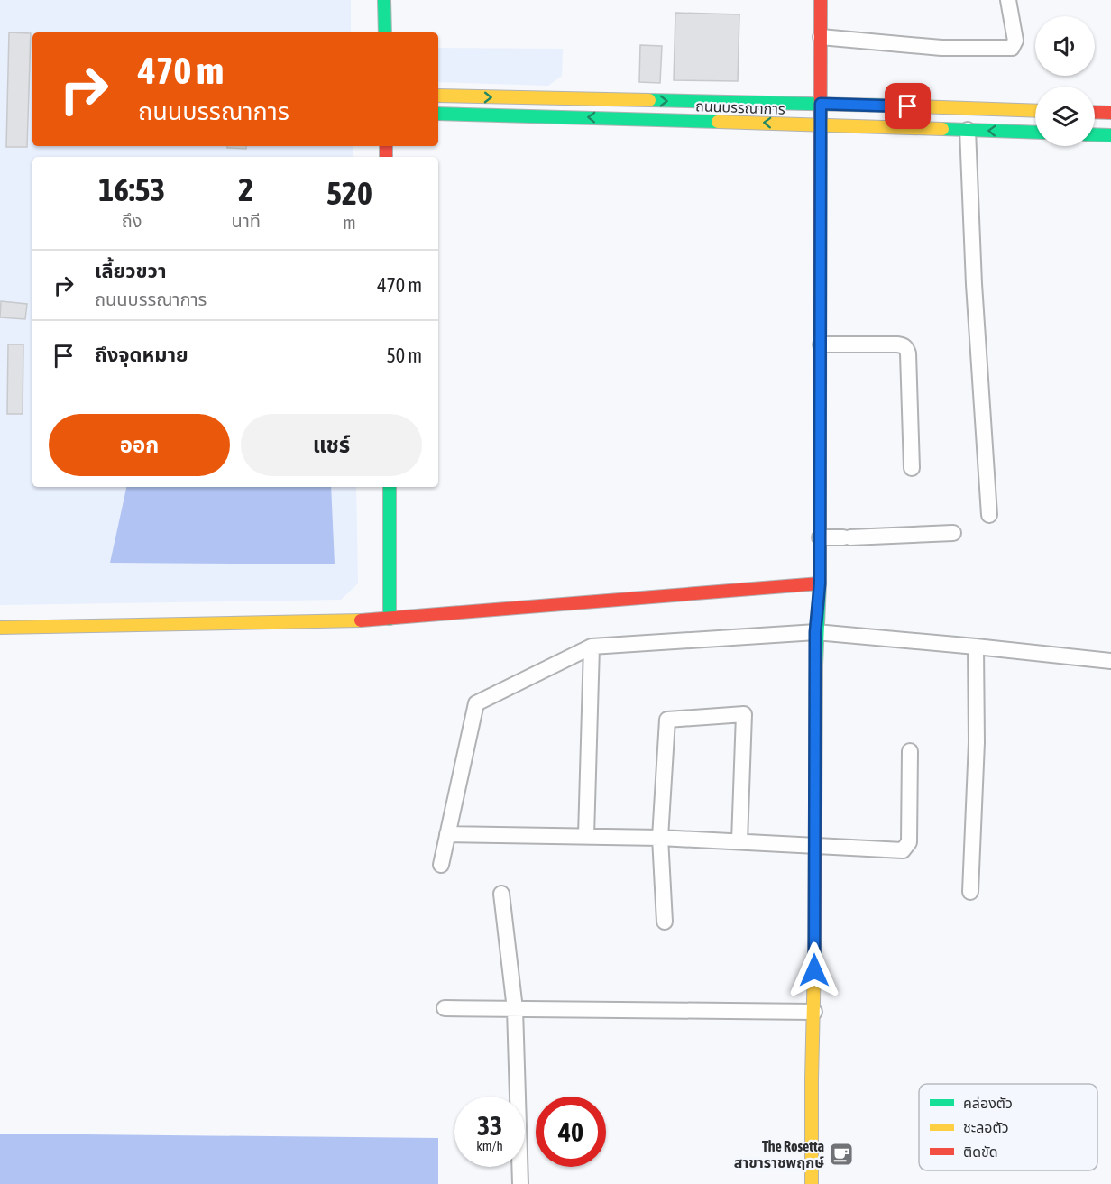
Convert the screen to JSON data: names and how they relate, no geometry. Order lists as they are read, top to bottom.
{
  "streets": {
    "street": ["ถนนบรรณาการ"]
  },
  "places": {
    "cafe": ["The Rosetta สาขาราชพฤกษ์"]
  },
  "legend": ["คล่องตัว", "ชะลอตัว", "ติดขัด"],
  "page": {
    "turn": ["470 m", "ถนนบรรณาการ"],
    "eta": [
      "16:53",
      "ถึง",
      "2",
      "นาที",
      "520",
      "m"
    ],
    "list": [
      {
        "name": "เลี้ยวขวา",
        "note": "ถนนบรรณาการ",
        "value": "470 m"
      },
      {
        "name": "ถึงจุดหมาย",
        "value": "50 m"
      }
    ],
    "buttons": ["ออก", "แชร์"],
    "speed": "33 km/h",
    "limit": "40"
  }
}
